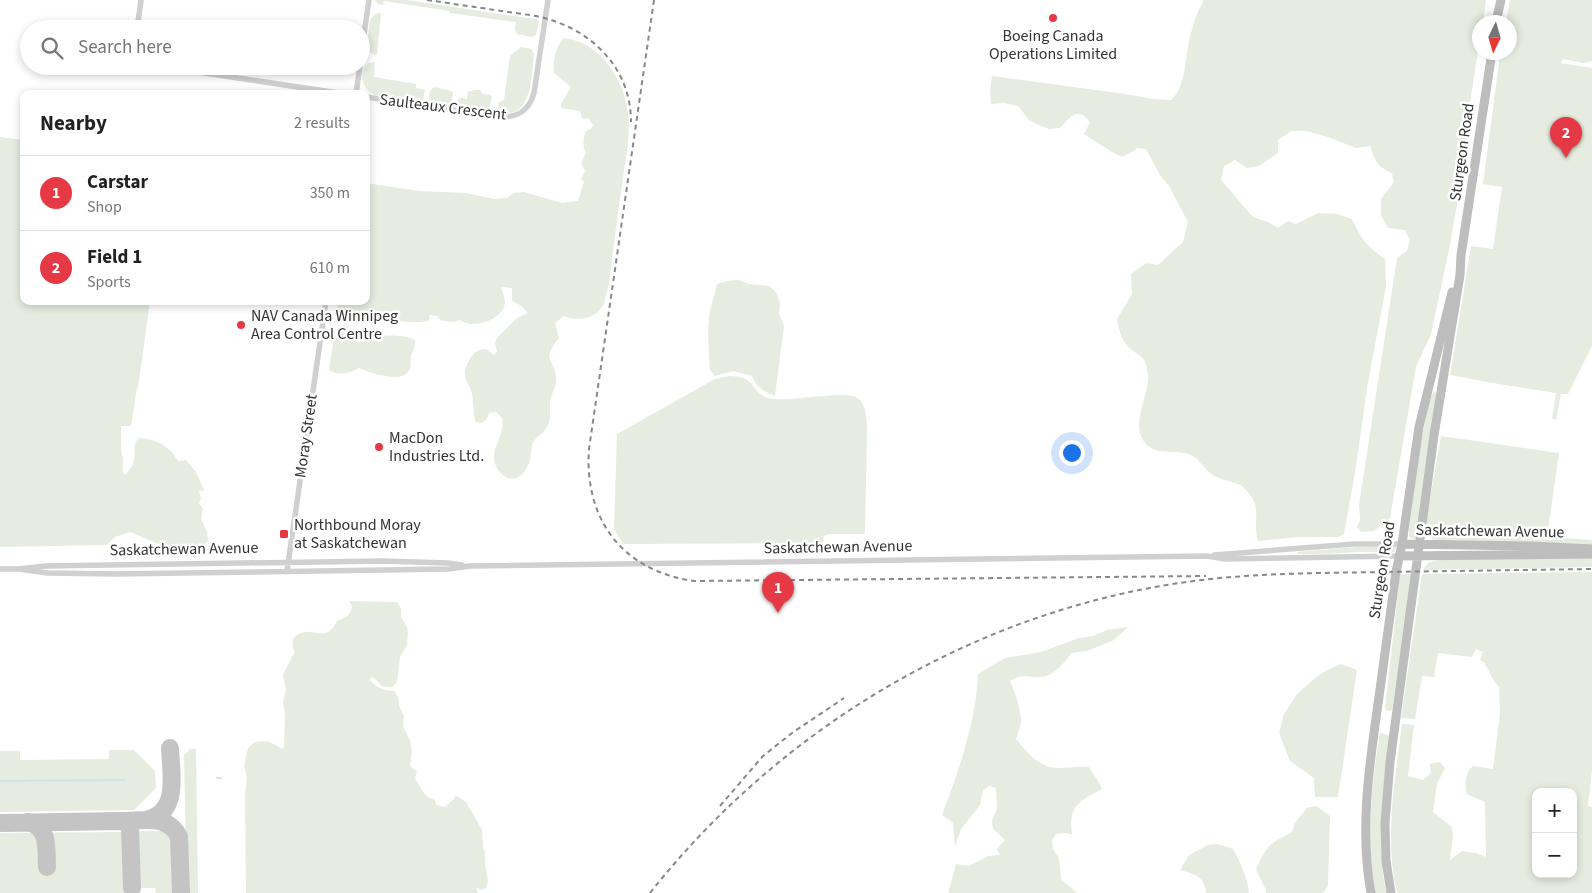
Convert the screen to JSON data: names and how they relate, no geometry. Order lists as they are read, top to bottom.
{
  "streets": {
    "main road": ["Sturgeon Road", "Saskatchewan Avenue"],
    "street": ["Saulteaux Crescent", "Moray Street"]
  },
  "crossings": [
    ["Sturgeon Road", "Saskatchewan Avenue"],
    ["Moray Street", "Saskatchewan Avenue"]
  ],
  "places": {
    "other": ["Boeing Canada Operations Limited", "NAV Canada Winnipeg Area Control Centre", "MacDon Industries Ltd."],
    "transit": ["Northbound Moray at Saskatchewan"]
  },
  "north": "bottom",
  "page": {
    "search": "Search here",
    "heading": ["Nearby", "2 results"],
    "pins": ["2", "1"],
    "list": [
      {
        "mark": "1",
        "name": "Carstar",
        "note": "Shop",
        "value": "350 m"
      },
      {
        "mark": "2",
        "name": "Field 1",
        "note": "Sports",
        "value": "610 m"
      }
    ],
    "map_buttons": ["+", "−"]
  }
}
